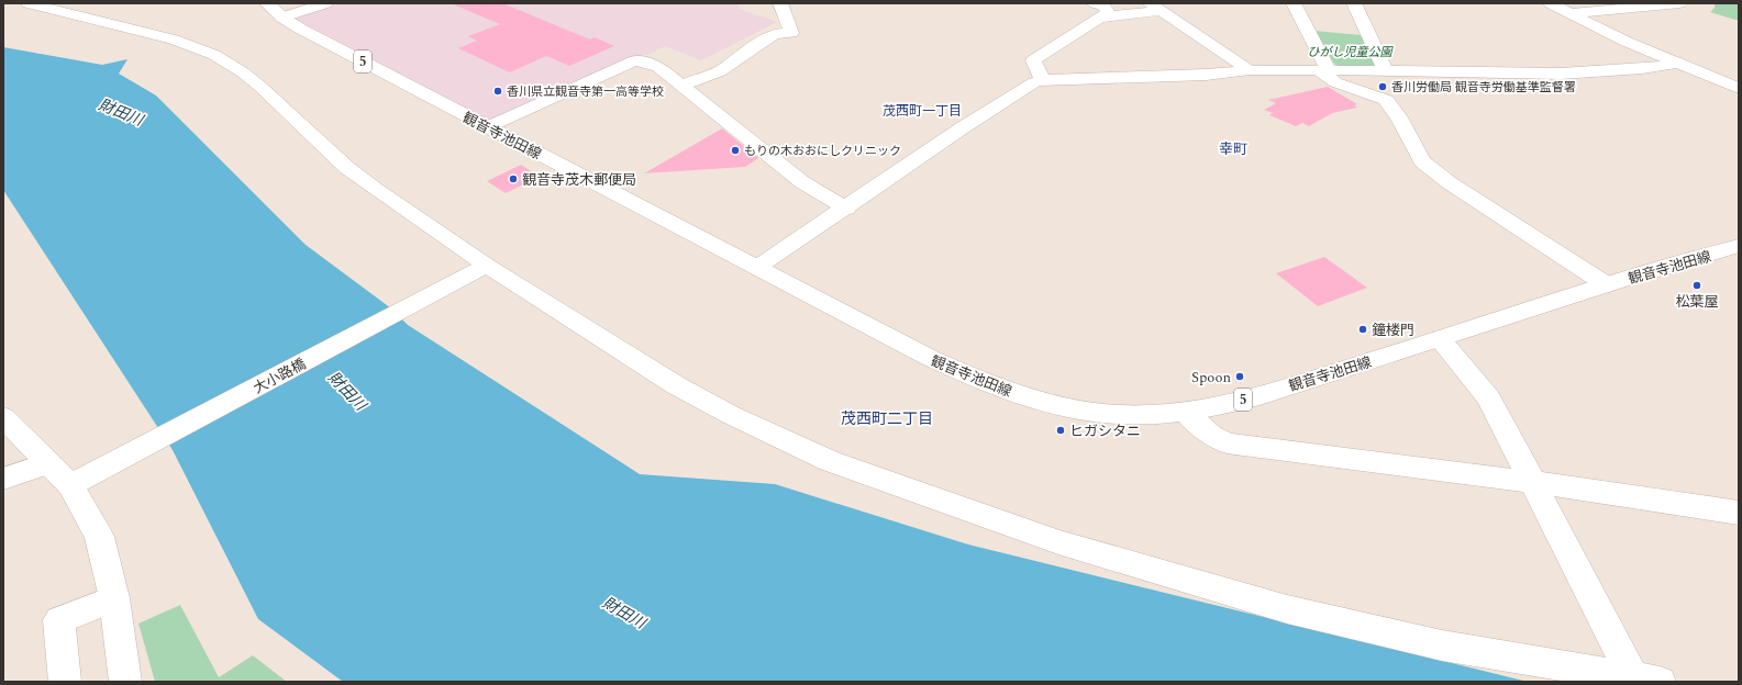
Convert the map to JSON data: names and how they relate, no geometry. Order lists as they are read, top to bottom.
{
  "streets": {
    "street": ["5", "観音寺池田線", "大小路橋"]
  },
  "districts": ["茂西町一丁目", "幸町", "茂西町二丁目"],
  "water": ["財田川"],
  "parks": ["ひがし児童公園"],
  "places": [
    "香川労働局 観音寺労働基準監督署",
    "香川県立観音寺第一高等学校",
    "もりの木おおにしクリニック",
    "観音寺茂木郵便局",
    "松葉屋",
    "鐘楼門",
    "Spoon",
    "ヒガシタニ"
  ]
}
